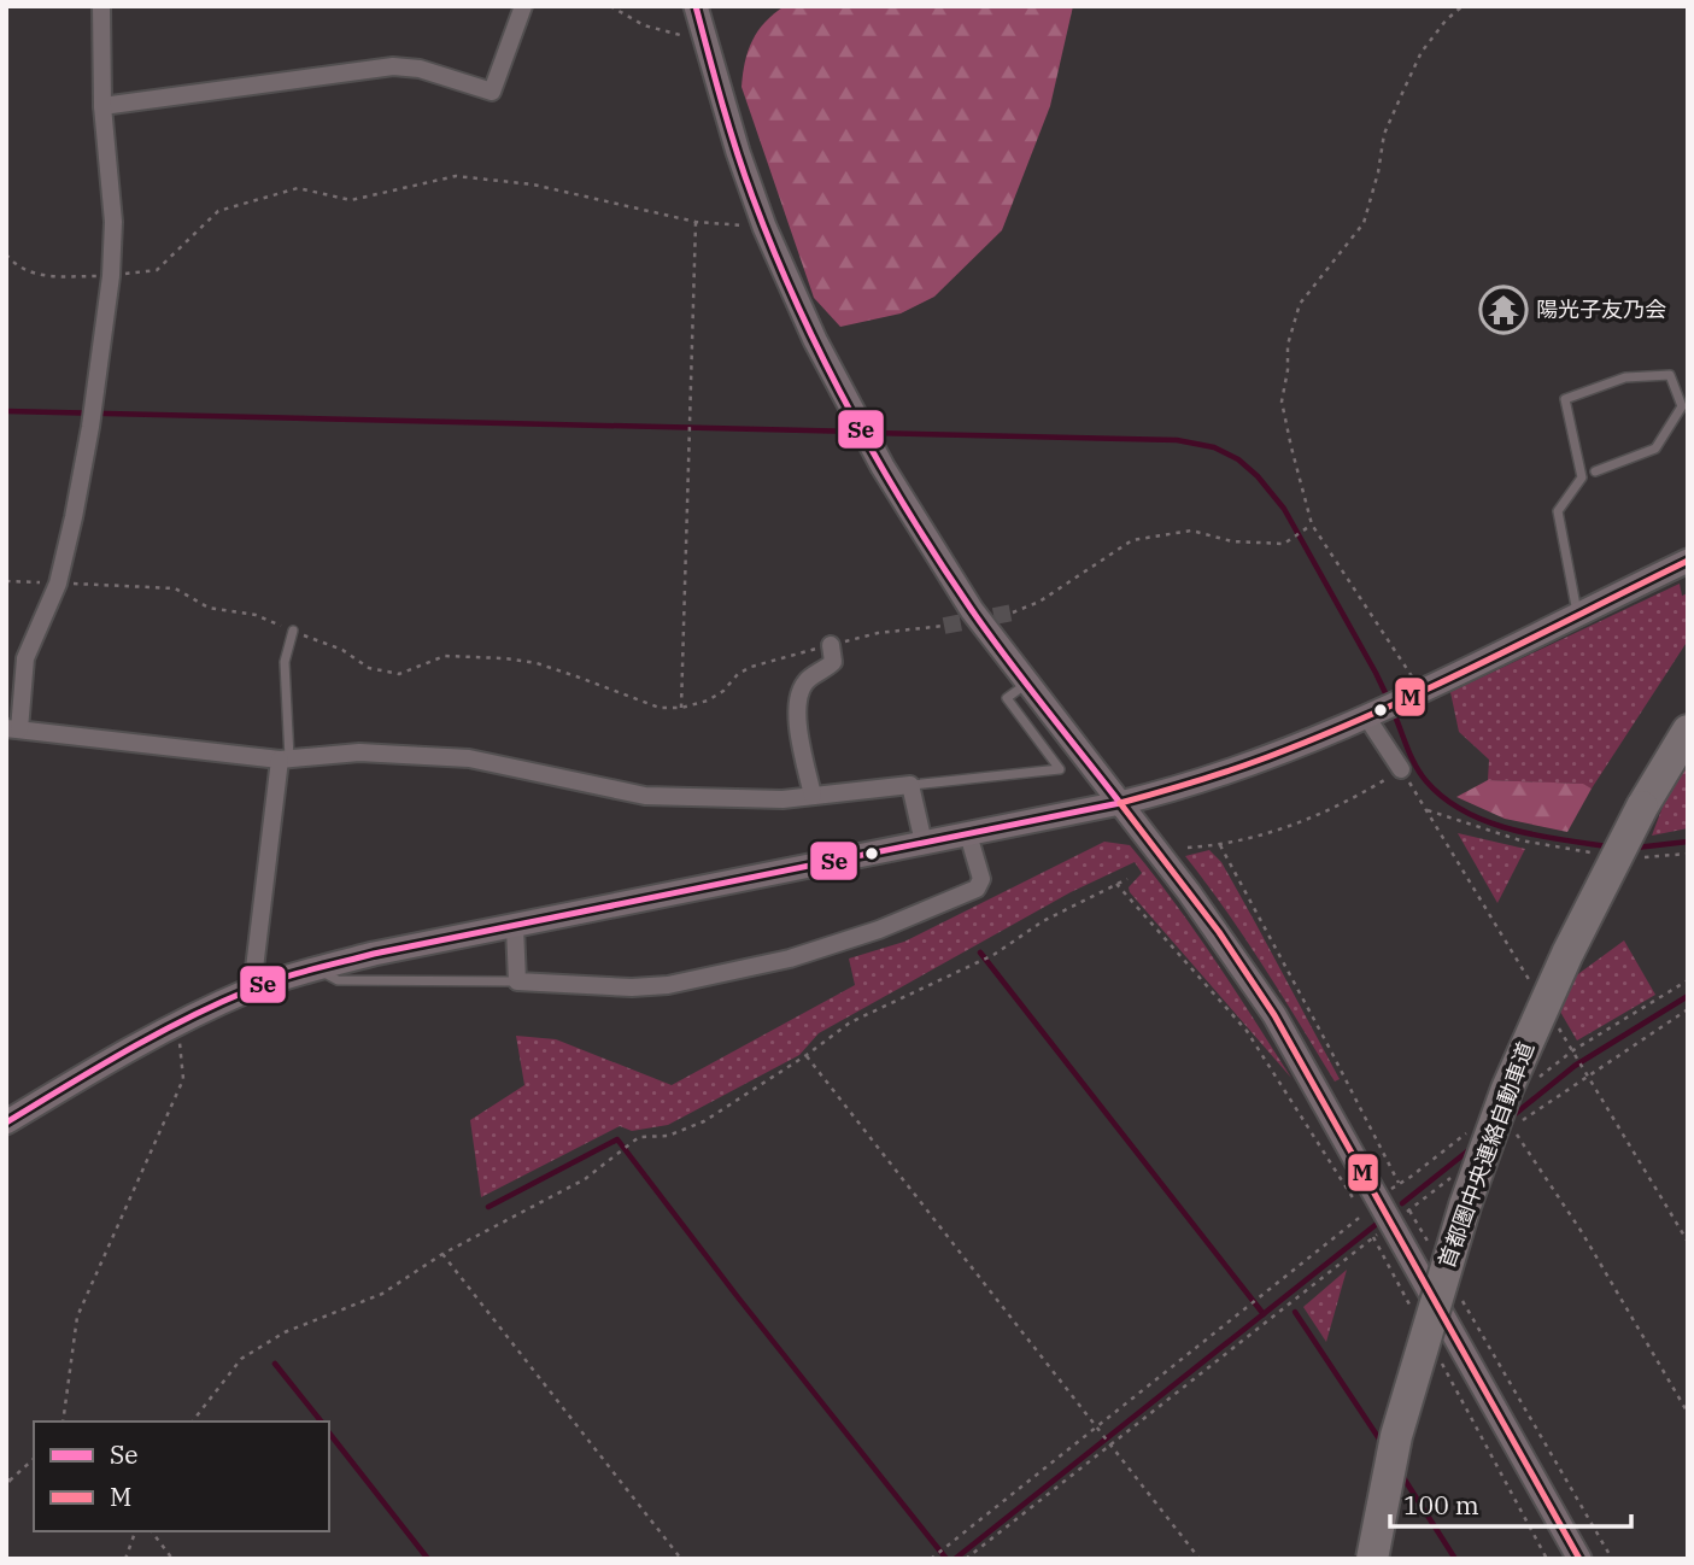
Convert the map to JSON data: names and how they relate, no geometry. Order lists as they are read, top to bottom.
{
  "streets": {
    "highway": ["首都圏中央連絡自動車道"]
  },
  "places": {
    "temple": ["陽光子友乃会"]
  },
  "lines": ["transit line Se", "transit line M"],
  "legend": ["Se", "M"],
  "scale_bar": "100 m"
}
